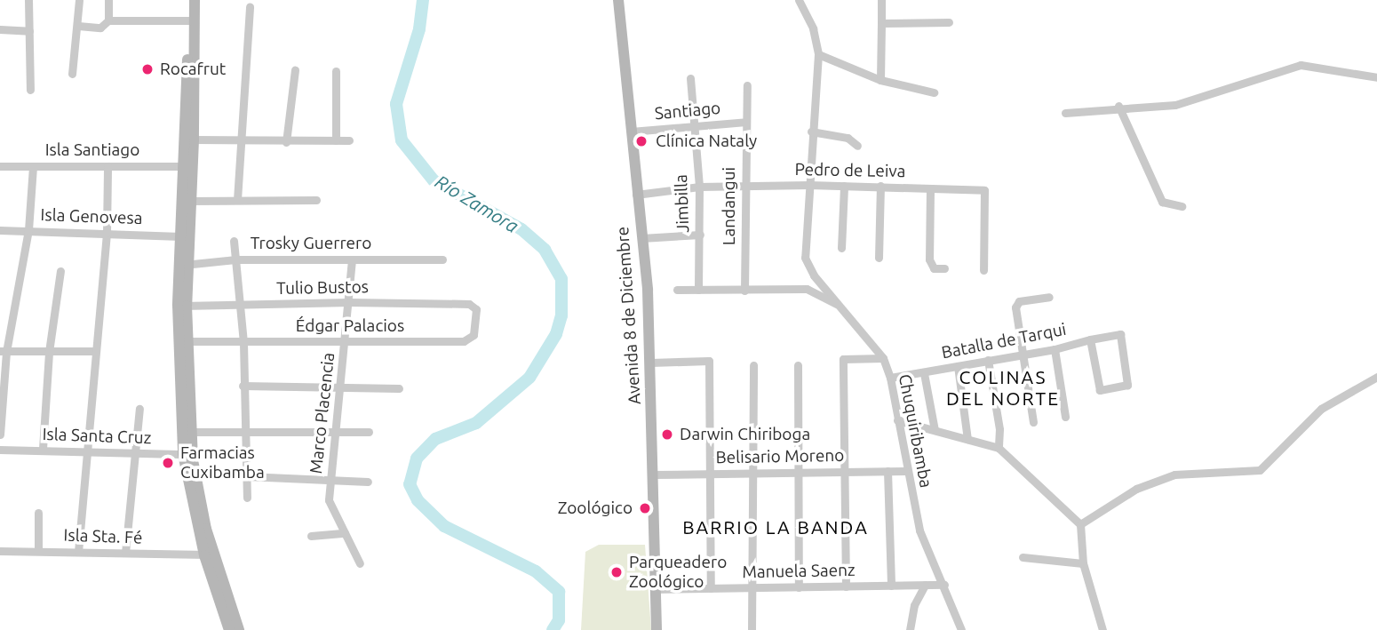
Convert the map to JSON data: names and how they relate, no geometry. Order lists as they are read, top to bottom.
{
  "streets": {
    "main road": ["Avenida 8 de Diciembre"],
    "street": [
      "Santiago",
      "Isla Santiago",
      "Pedro de Leiva",
      "Jimbilla",
      "Landangui",
      "Isla Genovesa",
      "Trosky Guerrero",
      "Tulio Bustos",
      "Édgar Palacios",
      "Batalla de Tarqui",
      "Marco Placencia",
      "Chuquiribamba",
      "Isla Santa Cruz",
      "Belisario Moreno",
      "Isla Sta. Fé",
      "Manuela Saenz"
    ]
  },
  "crossings": [
    ["Santiago", "Jimbilla"],
    ["Santiago", "Landangui"],
    ["Santiago", "Avenida 8 de Diciembre"],
    ["Pedro de Leiva", "Jimbilla"],
    ["Pedro de Leiva", "Landangui"],
    ["Pedro de Leiva", "Avenida 8 de Diciembre"],
    ["Pedro de Leiva", "Chuquiribamba"],
    ["Trosky Guerrero", "Marco Placencia"],
    ["Tulio Bustos", "Édgar Palacios"],
    ["Tulio Bustos", "Marco Placencia"],
    ["Avenida 8 de Diciembre", "Belisario Moreno"],
    ["Avenida 8 de Diciembre", "Manuela Saenz"],
    ["Édgar Palacios", "Marco Placencia"],
    ["Batalla de Tarqui", "Chuquiribamba"],
    ["Chuquiribamba", "Belisario Moreno"],
    ["Chuquiribamba", "Manuela Saenz"]
  ],
  "districts": ["COLINAS DEL NORTE", "BARRIO LA BANDA"],
  "water": ["Río Zamora"],
  "places": [
    "Rocafrut",
    "Clínica Nataly",
    "Darwin Chiriboga",
    "Farmacias Cuxibamba",
    "Zoológico",
    "Parqueadero Zoológico"
  ]
}
